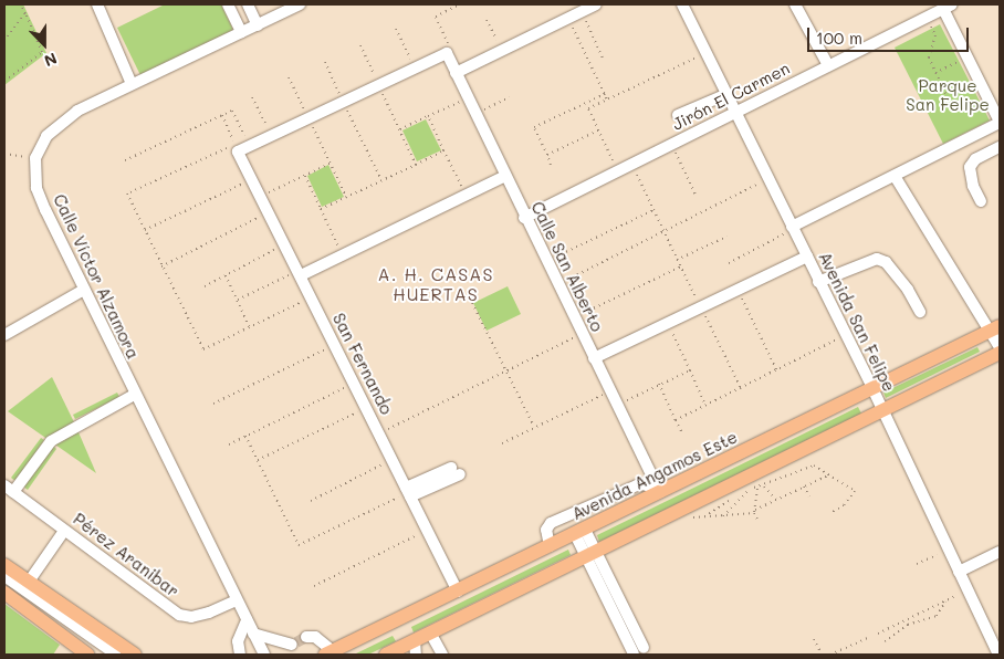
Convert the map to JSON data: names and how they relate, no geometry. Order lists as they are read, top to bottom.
{
  "streets": {
    "main road": ["Avenida Angamos Este"],
    "street": [
      "Jirón El Carmen",
      "Calle San Alberto",
      "Calle Víctor Alzamora",
      "Avenida San Felipe",
      "San Fernando",
      "Pérez Aranibar"
    ]
  },
  "crossings": [
    ["Jirón El Carmen", "Calle San Alberto"],
    ["Jirón El Carmen", "Avenida San Felipe"],
    ["Calle San Alberto", "Avenida Angamos Este"],
    ["Calle Víctor Alzamora", "Pérez Aranibar"],
    ["Avenida San Felipe", "Avenida Angamos Este"],
    ["San Fernando", "Avenida Angamos Este"]
  ],
  "districts": ["A. H. CASAS HUERTAS"],
  "parks": ["Parque San Felipe"],
  "scale_bar": "100 m",
  "north": "bottom"
}
